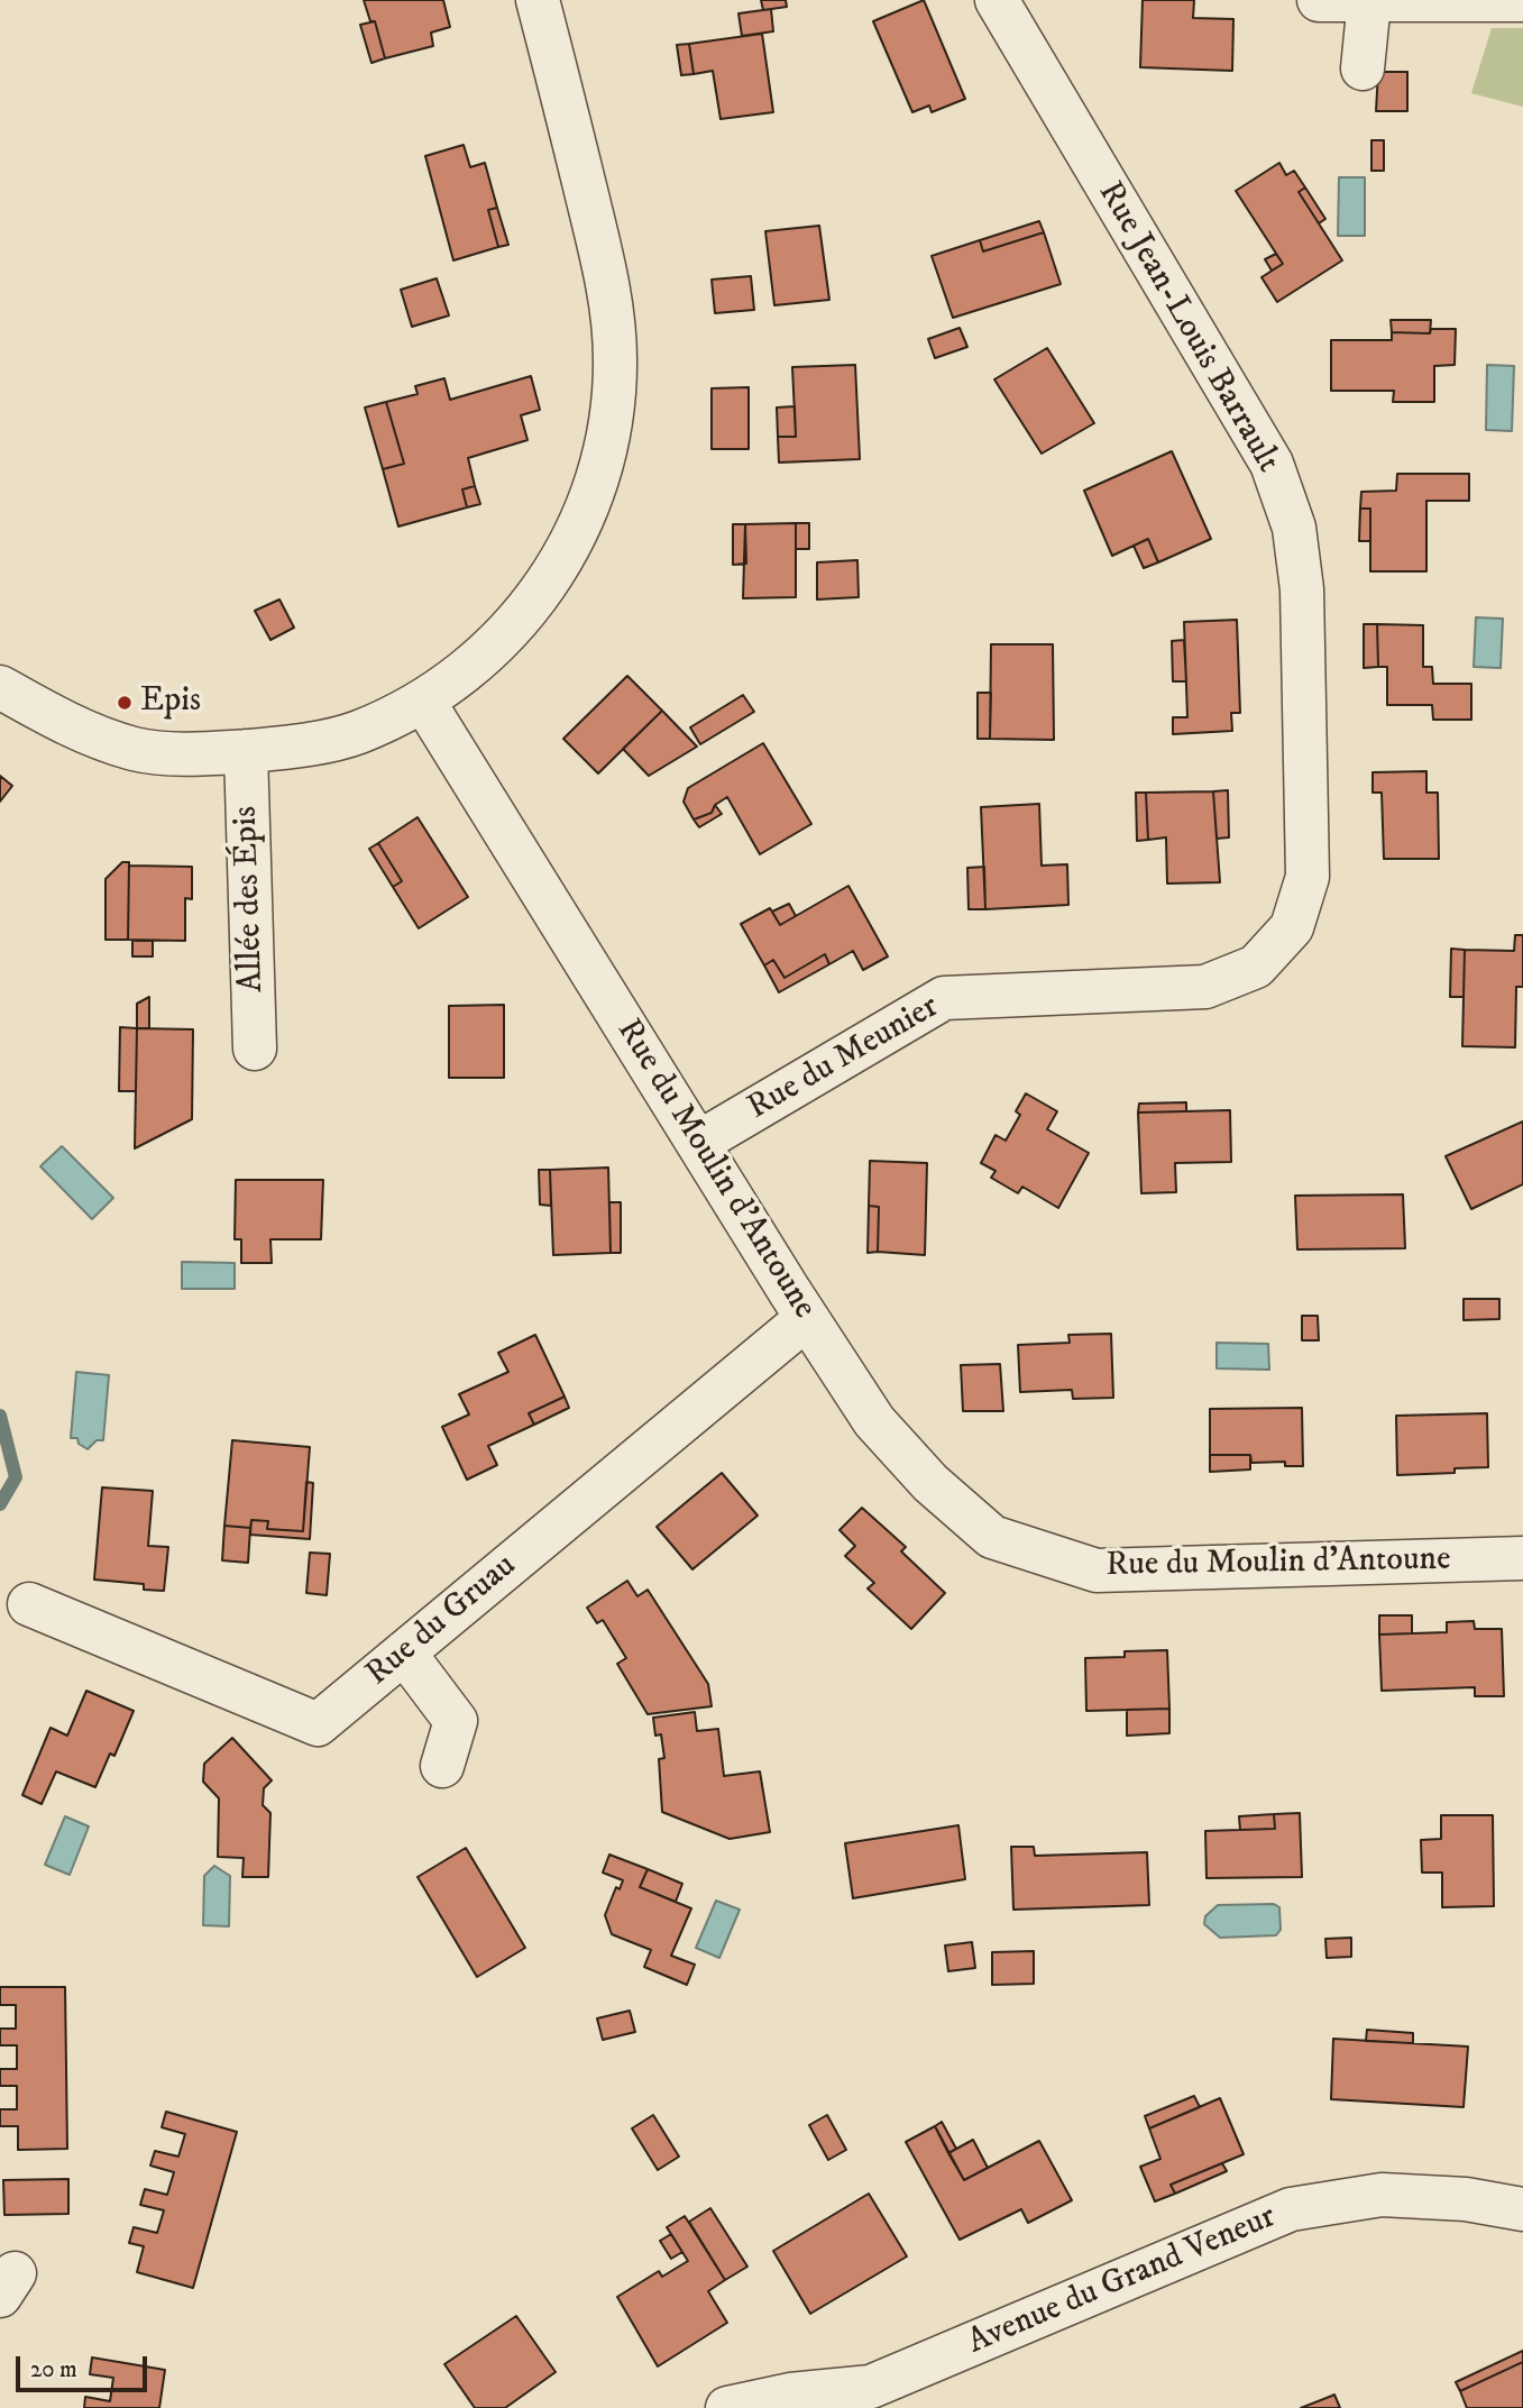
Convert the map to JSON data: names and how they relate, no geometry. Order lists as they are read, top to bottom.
{
  "streets": {
    "street": [
      "Rue Jean-Louis Barrault",
      "Allée des Épis",
      "Rue du Meunier",
      "Rue du Moulin d'Antoune",
      "Rue du Gruau",
      "Avenue du Grand Veneur"
    ]
  },
  "crossings": [
    ["Rue Jean-Louis Barrault", "Rue du Meunier"],
    ["Rue du Meunier", "Rue du Moulin d'Antoune"],
    ["Rue du Moulin d'Antoune", "Rue du Gruau"]
  ],
  "places": ["Epis"],
  "scale_bar": "20 m"
}
